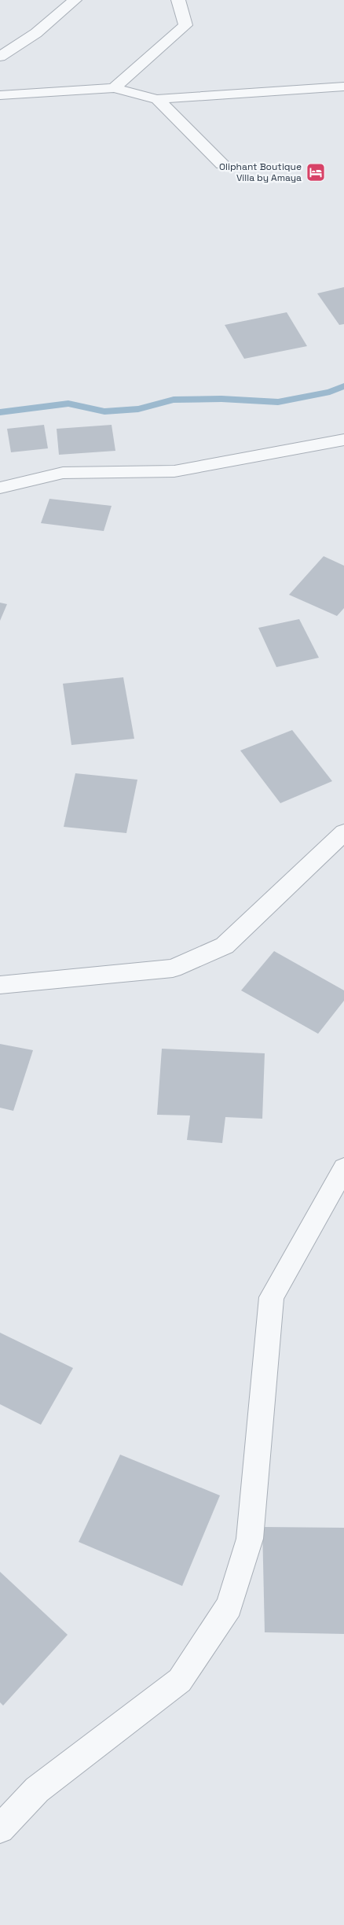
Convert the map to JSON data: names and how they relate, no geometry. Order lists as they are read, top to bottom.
{
  "places": {
    "hotel": ["Oliphant Boutique Villa by Amaya"]
  }
}
